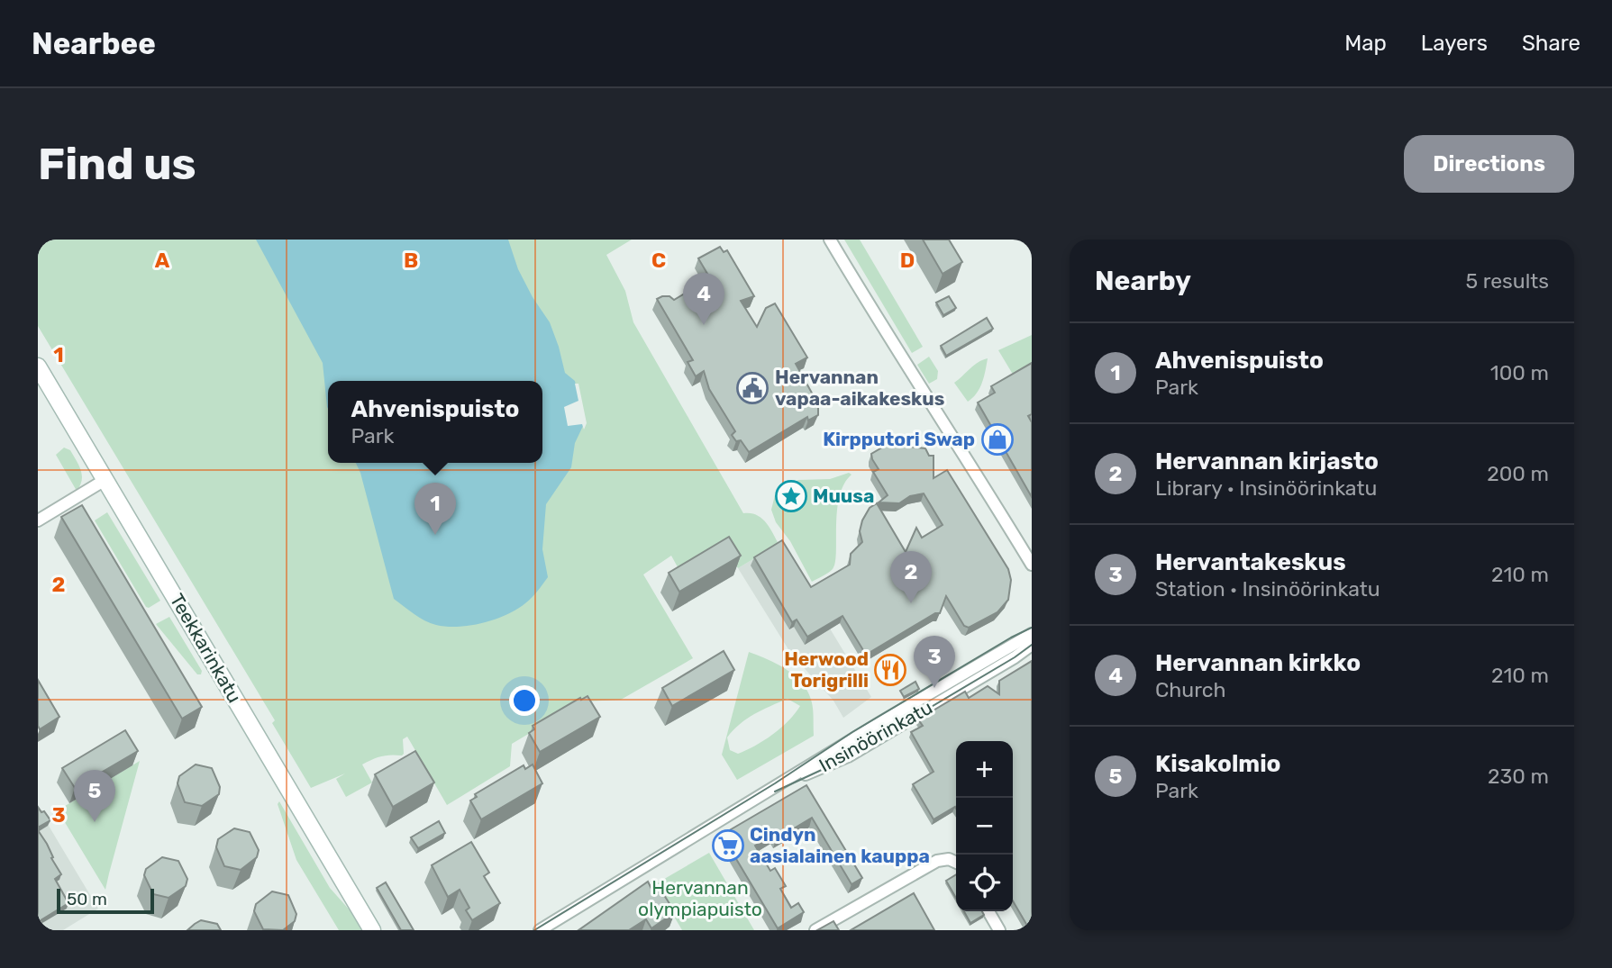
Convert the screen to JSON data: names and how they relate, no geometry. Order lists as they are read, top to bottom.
{
  "streets": {
    "street": ["Teekkarinkatu", "Insinöörinkatu"]
  },
  "parks": ["Hervannan olympiapuisto"],
  "places": {
    "public building": ["Hervannan vapaa-aikakeskus"],
    "shop": ["Kirpputori Swap"],
    "place": ["Muusa"],
    "restaurant": ["Herwood Torigrilli"],
    "supermarket": ["Cindyn aasialainen kauppa"]
  },
  "scale_bar": "50 m",
  "page": {
    "header": "Nearbee",
    "nav": ["Map", "Layers", "Share"],
    "buttons": "Directions",
    "title": "Find us",
    "heading": ["Nearby", "5 results"],
    "pins": [
      "4",
      "1",
      "2",
      "3",
      "5"
    ],
    "list": [
      {
        "mark": "1",
        "name": "Ahvenispuisto",
        "note": "Park",
        "value": "100 m"
      },
      {
        "mark": "2",
        "name": "Hervannan kirjasto",
        "note": "Library · Insinöörinkatu",
        "value": "200 m"
      },
      {
        "mark": "3",
        "name": "Hervantakeskus",
        "note": "Station · Insinöörinkatu",
        "value": "210 m"
      },
      {
        "mark": "4",
        "name": "Hervannan kirkko",
        "note": "Church",
        "value": "210 m"
      },
      {
        "mark": "5",
        "name": "Kisakolmio",
        "note": "Park",
        "value": "230 m"
      }
    ],
    "popup": ["Ahvenispuisto", "Park"],
    "map_buttons": ["+", "−"],
    "scale": "50 m"
  },
  "grid": {
    "columns": [
      "A",
      "B",
      "C",
      "D"
    ],
    "rows": ["1", "2", "3"]
  }
}
